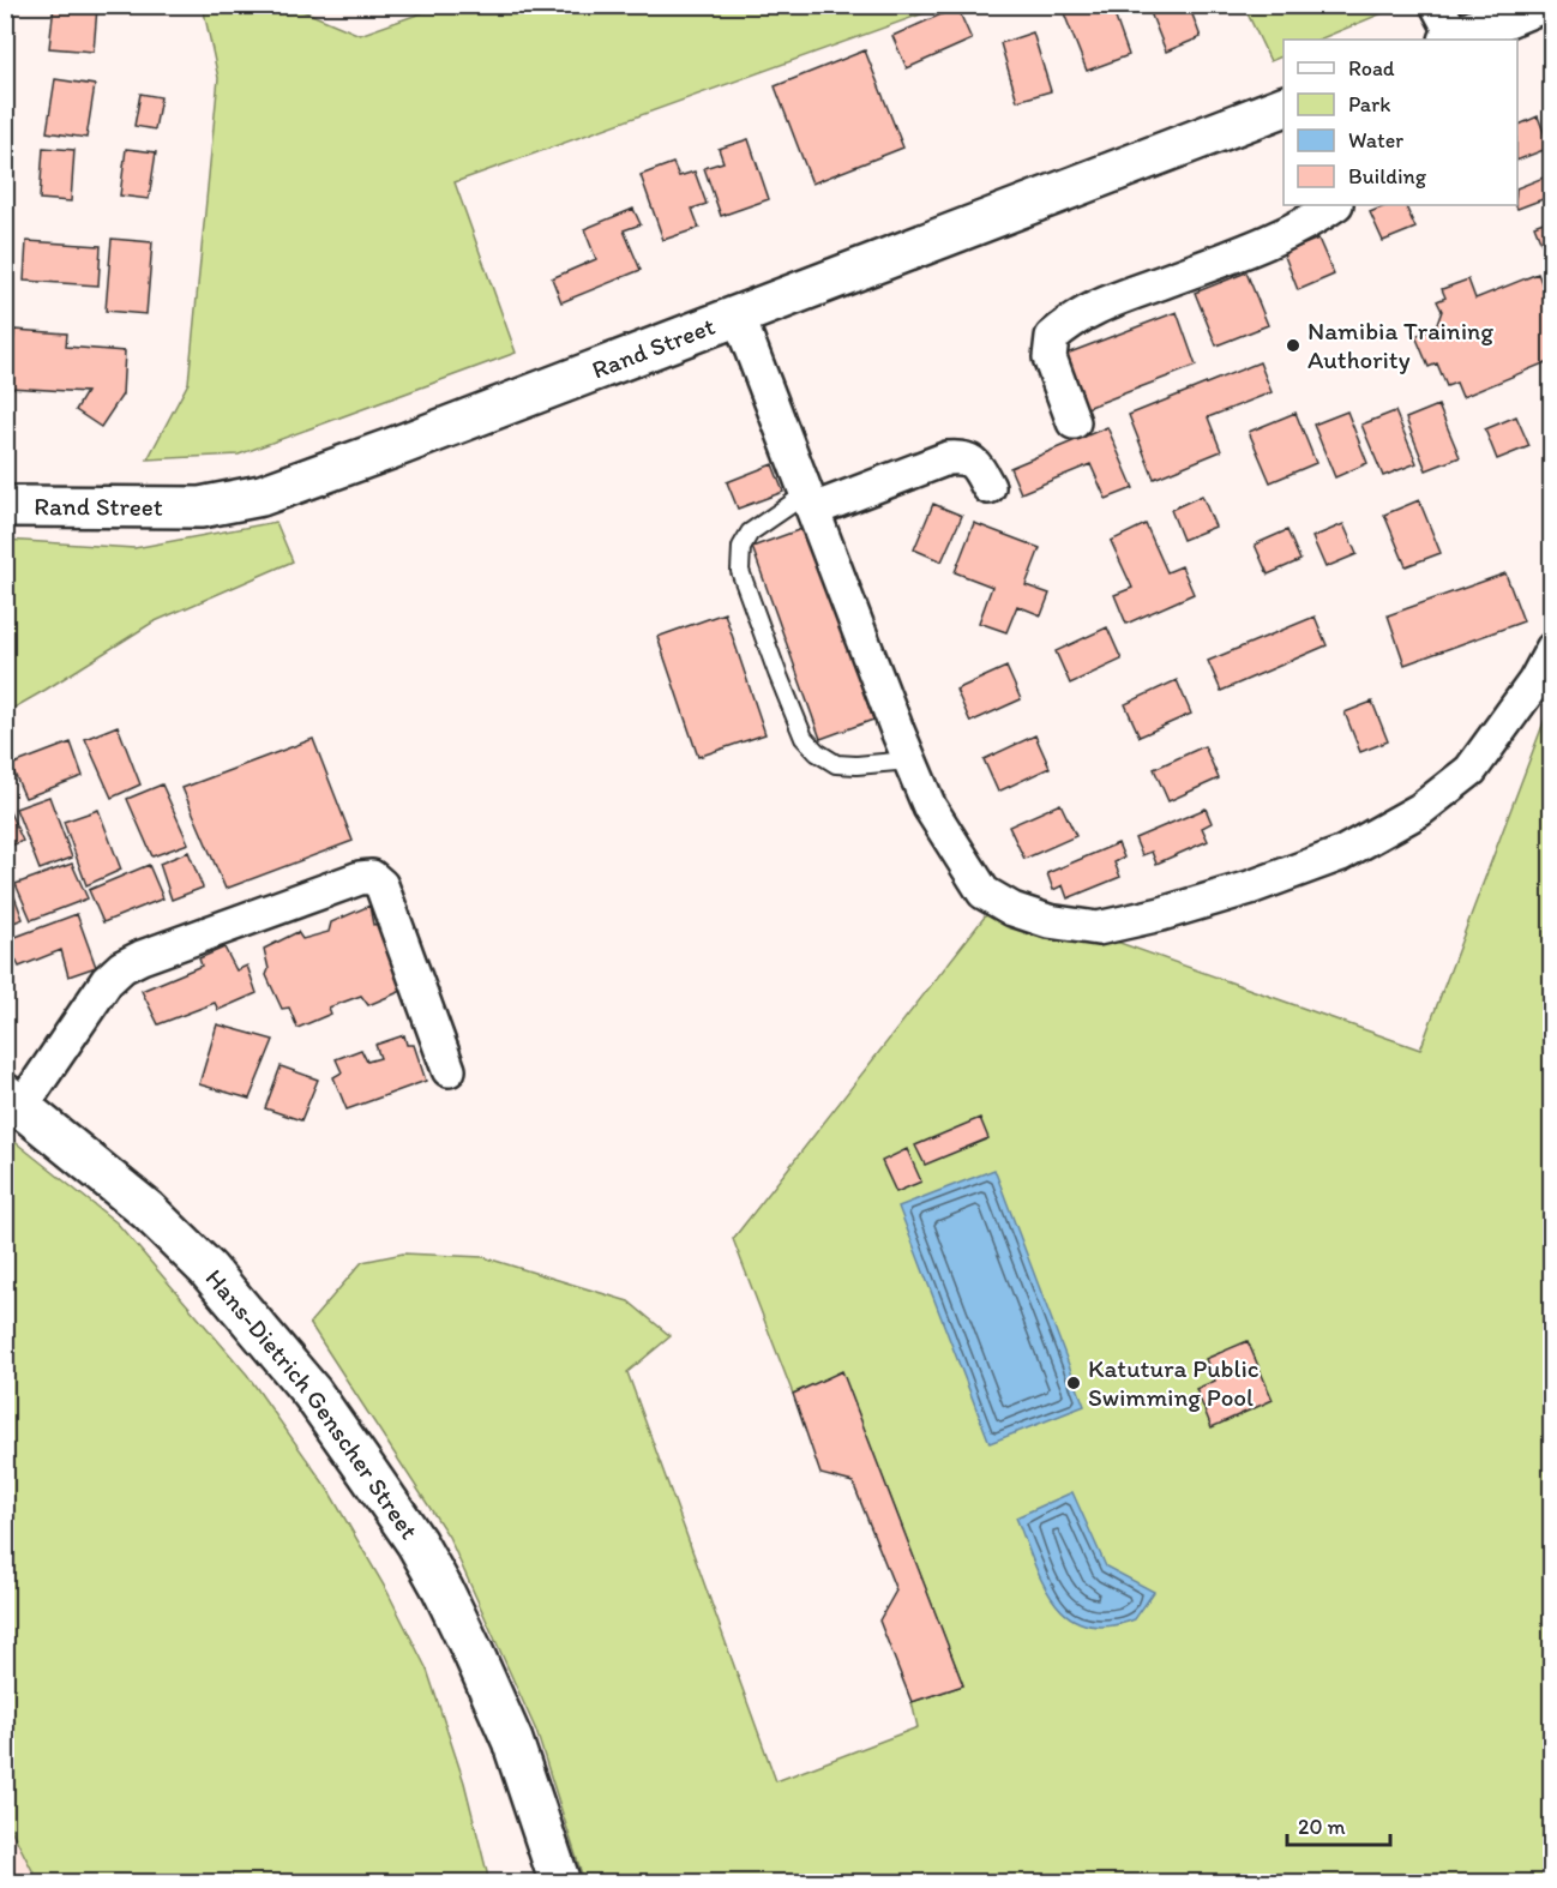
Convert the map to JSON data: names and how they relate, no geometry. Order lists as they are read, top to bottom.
{
  "streets": {
    "street": ["Rand Street", "Hans-Dietrich Genscher Street"]
  },
  "places": ["Namibia Training Authority", "Katutura Public Swimming Pool"],
  "legend": [
    "Road",
    "Park",
    "Water",
    "Building"
  ],
  "scale_bar": "20 m"
}
